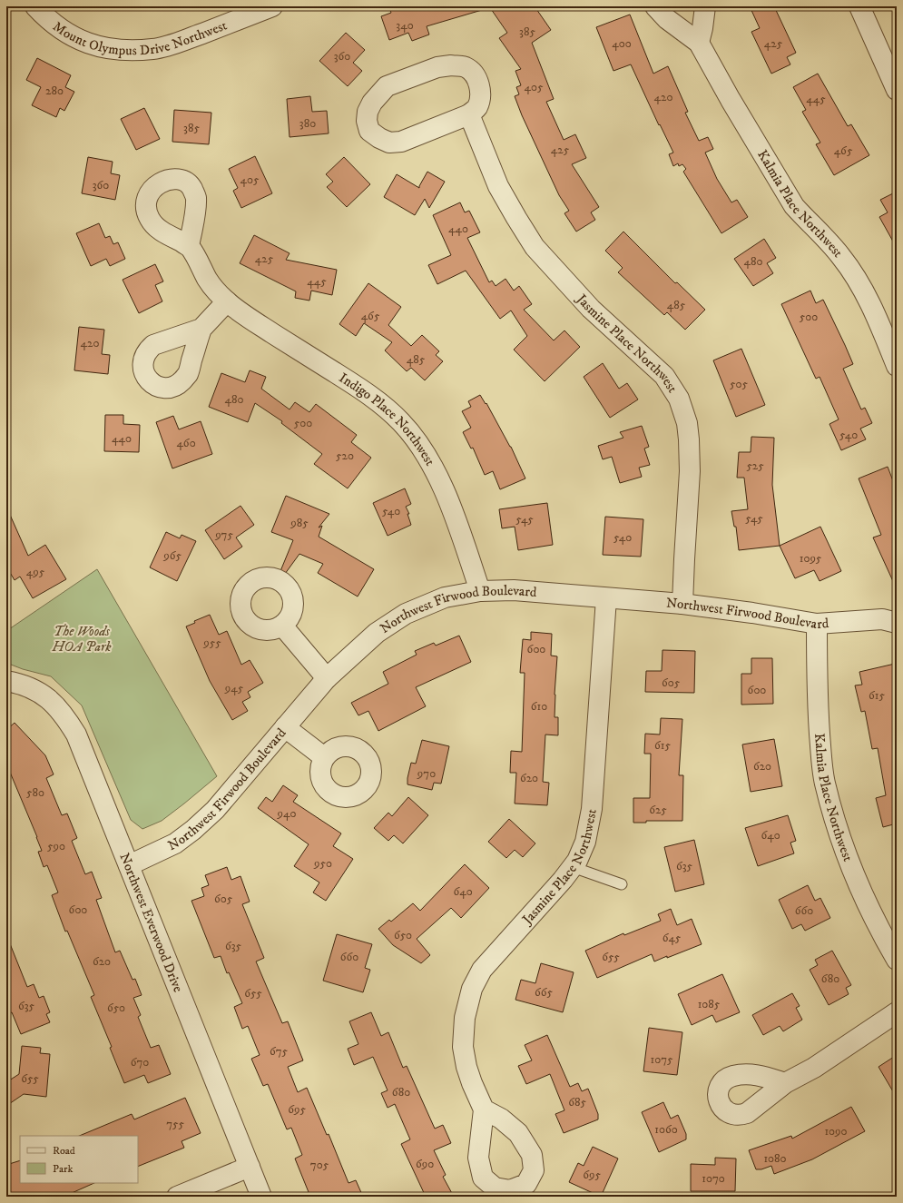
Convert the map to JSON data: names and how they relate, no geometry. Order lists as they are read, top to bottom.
{
  "streets": {
    "street": [
      "Mount Olympus Drive Northwest",
      "Kalmia Place Northwest",
      "Jasmine Place Northwest",
      "Indigo Place Northwest",
      "Northwest Firwood Boulevard",
      "Northwest Everwood Drive"
    ]
  },
  "crossings": [
    ["Kalmia Place Northwest", "Northwest Firwood Boulevard"],
    ["Jasmine Place Northwest", "Northwest Firwood Boulevard"],
    ["Indigo Place Northwest", "Northwest Firwood Boulevard"],
    ["Northwest Firwood Boulevard", "Northwest Everwood Drive"]
  ],
  "parks": ["The Woods HOA Park"],
  "house_numbers": [
    "340",
    "385",
    "400",
    "425",
    "360",
    "405",
    "280",
    "420",
    "445",
    "380",
    "385",
    "425",
    "465",
    "405",
    "360",
    "440",
    "425",
    "480",
    "445",
    "485",
    "465",
    "500",
    "420",
    "485",
    "505",
    "480",
    "500",
    "540",
    "440",
    "460",
    "520",
    "525",
    "540",
    "545",
    "545",
    "985",
    "975",
    "540",
    "965",
    "1095",
    "495",
    "955",
    "600",
    "605",
    "945",
    "600",
    "615",
    "610",
    "615",
    "620",
    "970",
    "620",
    "580",
    "625",
    "940",
    "640",
    "590",
    "950",
    "635",
    "640",
    "605",
    "600",
    "660",
    "650",
    "645",
    "635",
    "660",
    "655",
    "620",
    "680",
    "665",
    "655",
    "1085",
    "635",
    "650",
    "675",
    "1075",
    "670",
    "655",
    "680",
    "685",
    "695",
    "755",
    "1060",
    "1090",
    "1080",
    "690",
    "705",
    "695",
    "1070"
  ],
  "legend": ["Road", "Park"]
}
